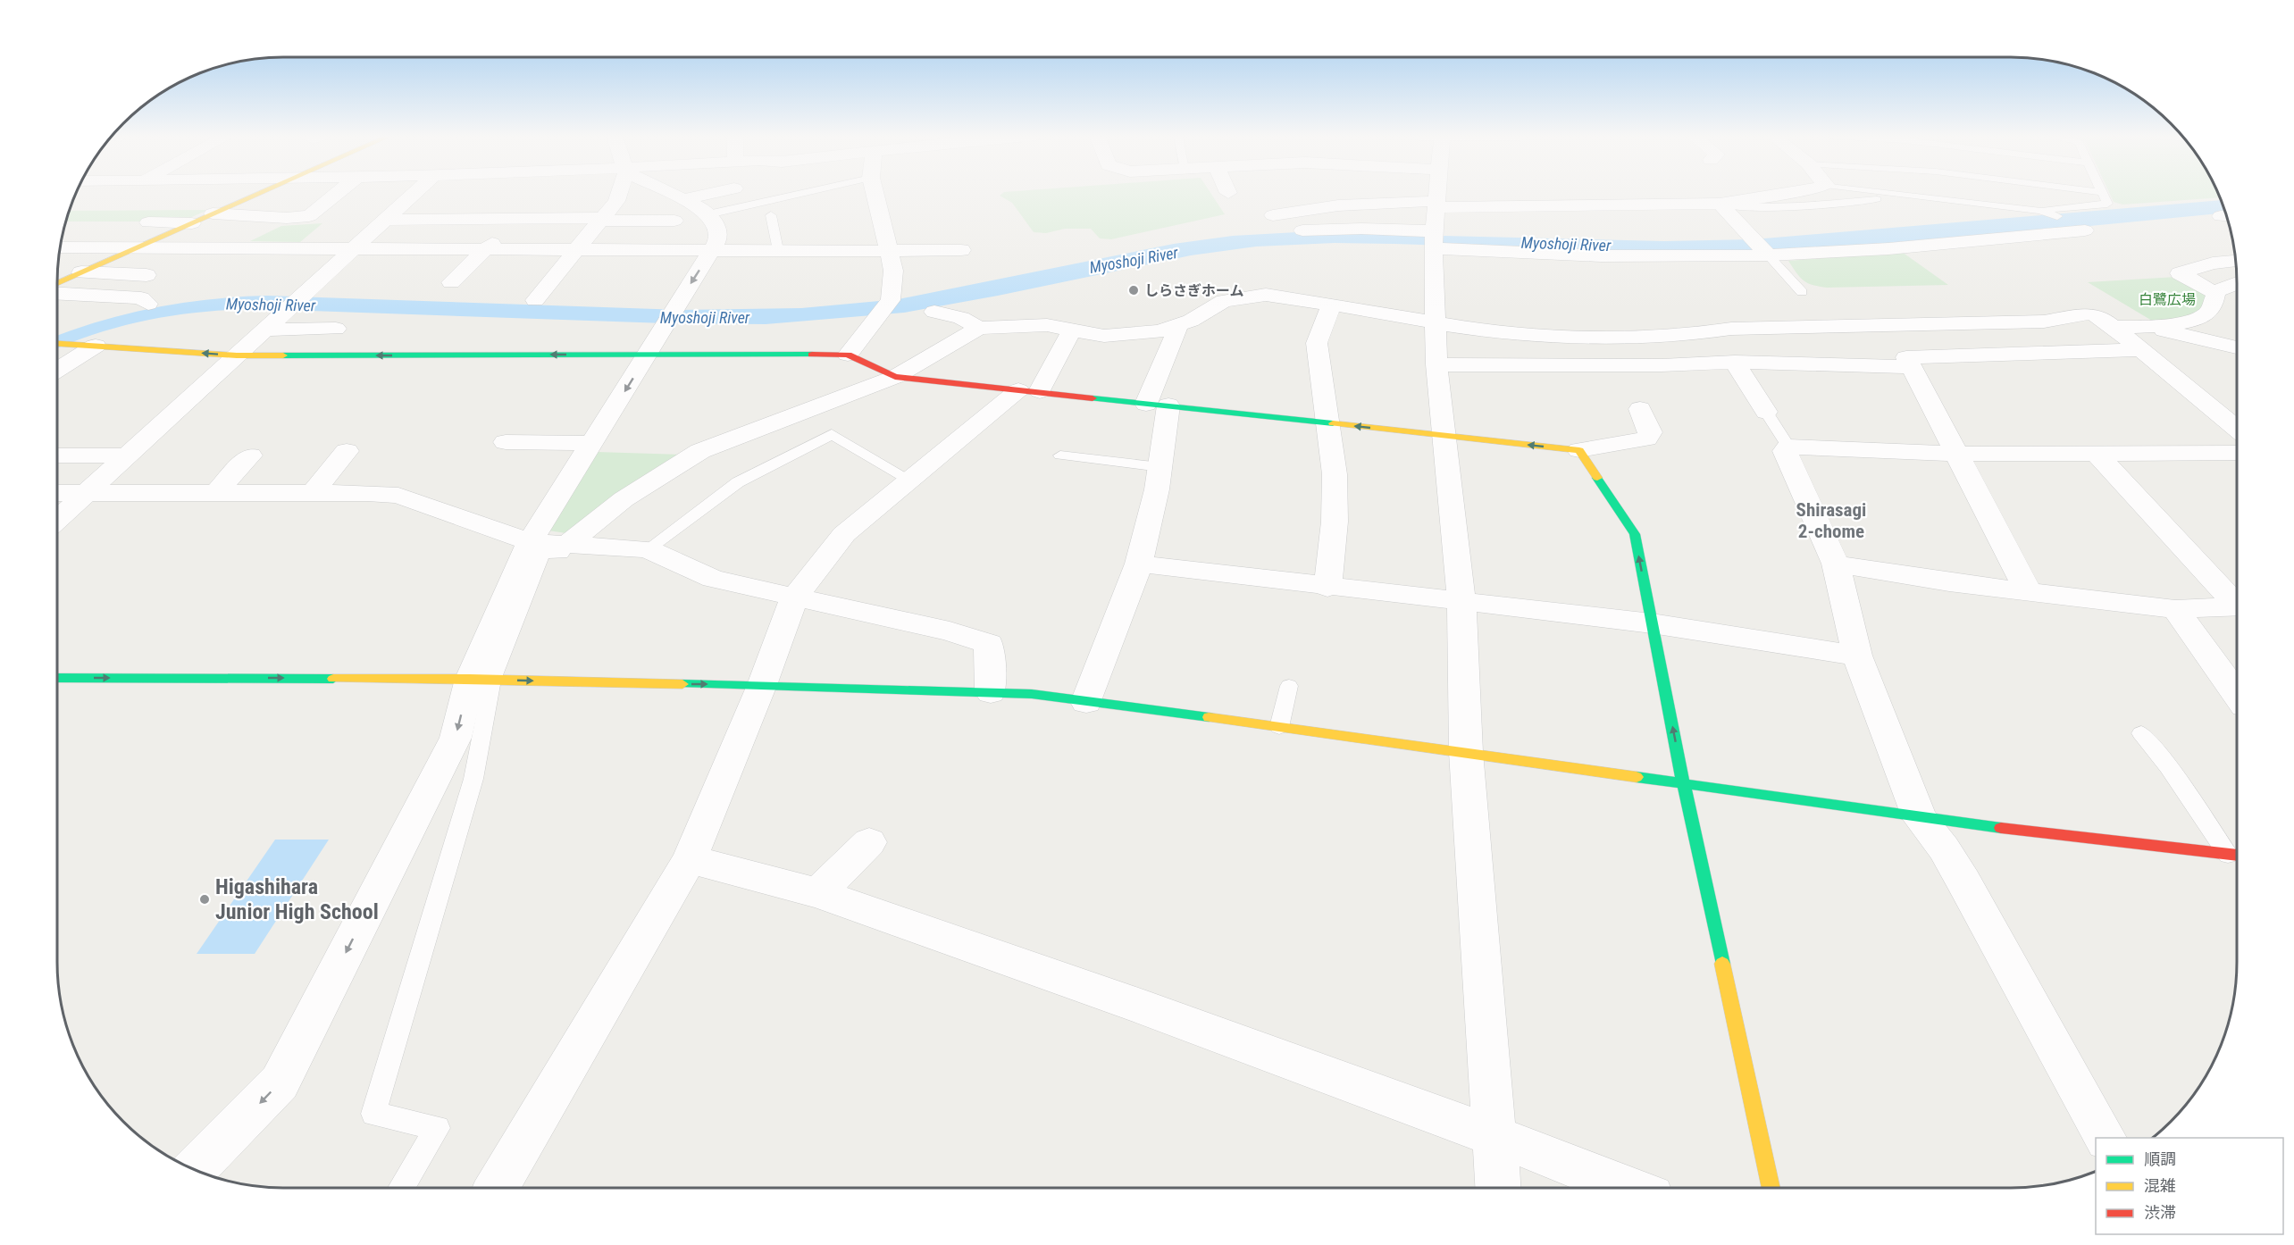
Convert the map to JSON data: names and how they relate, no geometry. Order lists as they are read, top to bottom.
{
  "districts": ["Shirasagi 2-chome"],
  "water": ["Myoshoji River"],
  "parks": ["白鷺広場"],
  "places": ["しらさぎホーム", "Higashihara Junior High School"],
  "legend": ["順調", "混雑", "渋滞"]
}
